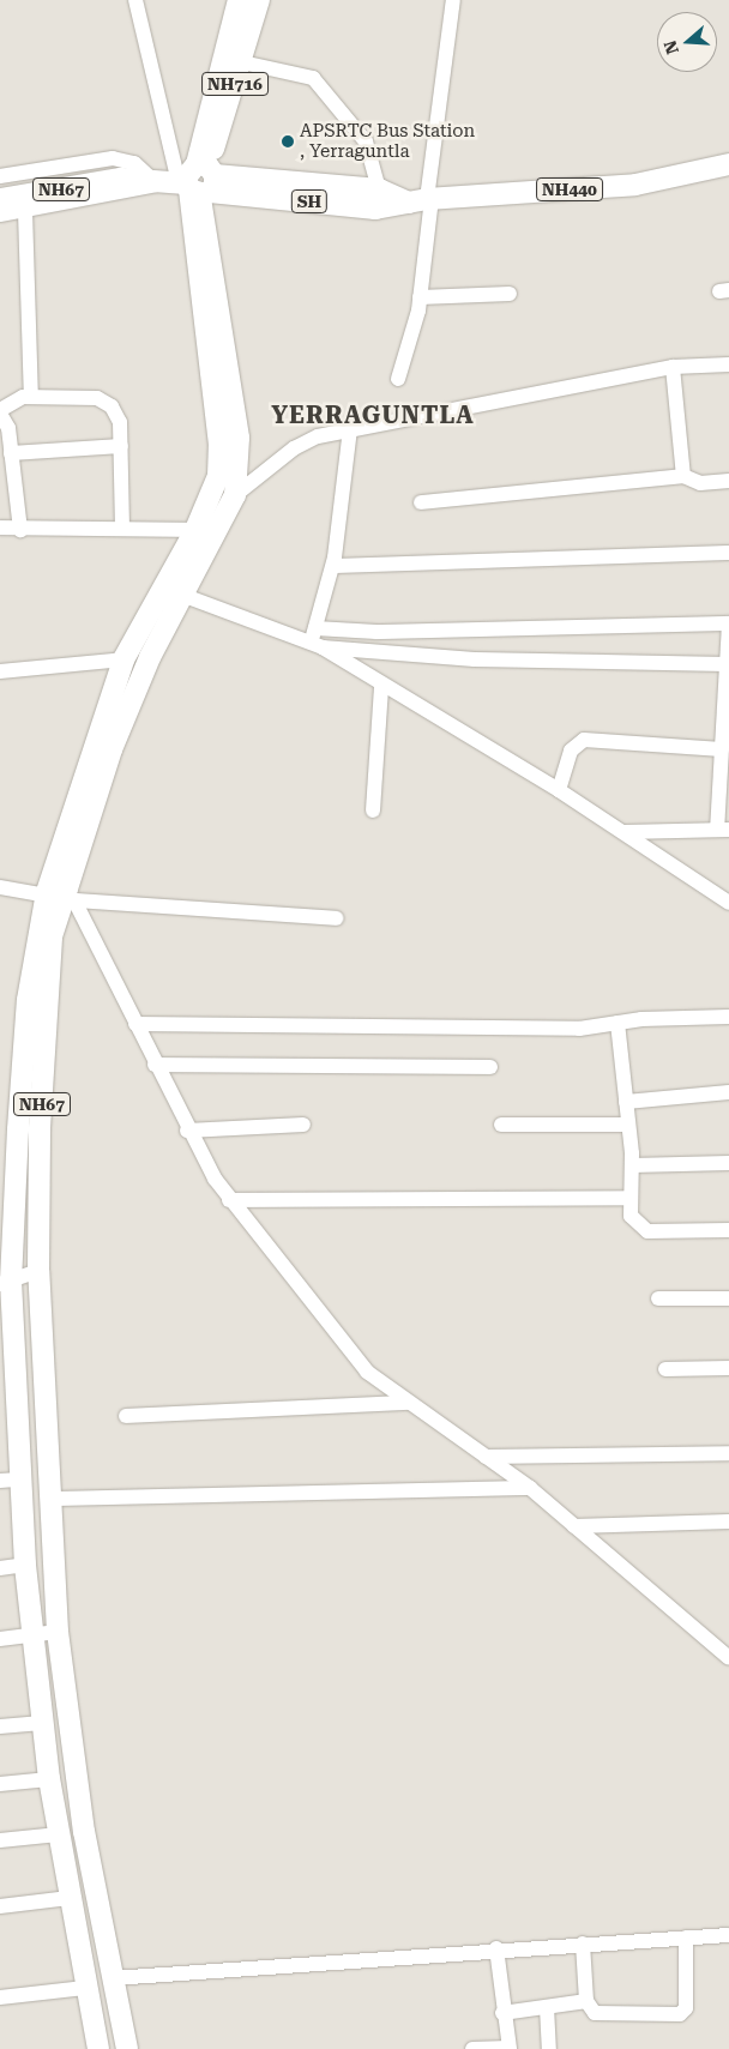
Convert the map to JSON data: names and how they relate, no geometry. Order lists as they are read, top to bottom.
{
  "streets": {
    "highway": [
      "NH716",
      "NH67",
      "NH440",
      "SH"
    ]
  },
  "crossings": [
    ["NH716", "NH67"],
    ["NH716", "SH"],
    ["NH67", "SH"],
    ["NH440", "SH"]
  ],
  "districts": ["YERRAGUNTLA"],
  "places": ["APSRTC Bus Station , Yerraguntla"],
  "north": "left"
}
